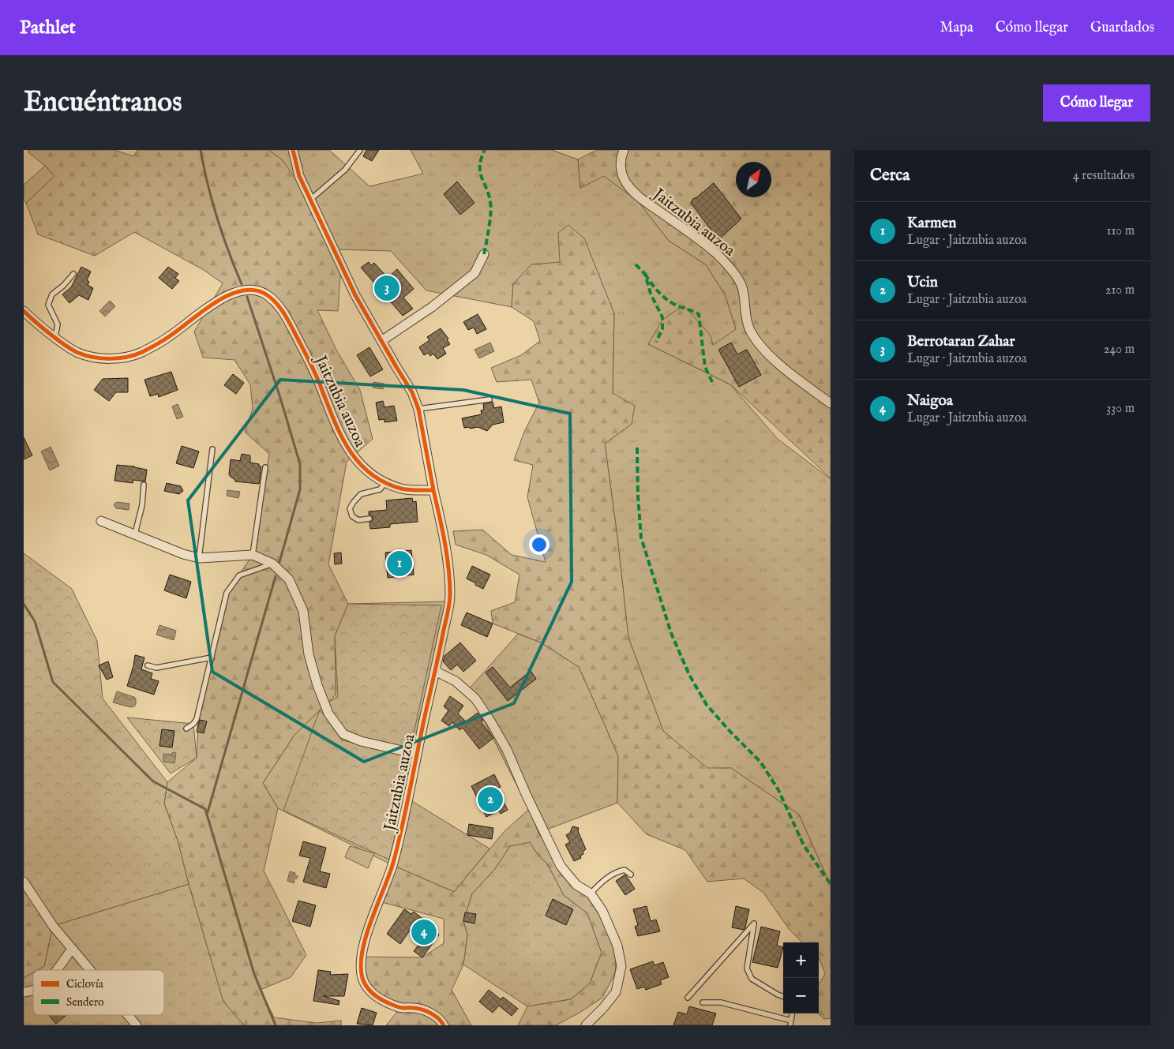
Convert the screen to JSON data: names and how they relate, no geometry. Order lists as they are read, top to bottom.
{
  "streets": {
    "street": ["Jaitzubia auzoa"]
  },
  "legend": ["Ciclovía", "Sendero"],
  "north": "top right",
  "page": {
    "header": "Pathlet",
    "nav": ["Mapa", "Cómo llegar", "Guardados"],
    "buttons": "Cómo llegar",
    "title": "Encuéntranos",
    "heading": ["Cerca", "4 resultados"],
    "list": [
      {
        "mark": "1",
        "name": "Karmen",
        "note": "Lugar · Jaitzubia auzoa",
        "value": "110 m"
      },
      {
        "mark": "2",
        "name": "Ucin",
        "note": "Lugar · Jaitzubia auzoa",
        "value": "210 m"
      },
      {
        "mark": "3",
        "name": "Berrotaran Zahar",
        "note": "Lugar · Jaitzubia auzoa",
        "value": "240 m"
      },
      {
        "mark": "4",
        "name": "Naigoa",
        "note": "Lugar · Jaitzubia auzoa",
        "value": "330 m"
      }
    ],
    "pins": [
      "3",
      "1",
      "2",
      "4"
    ],
    "map_buttons": ["+", "−"]
  }
}
